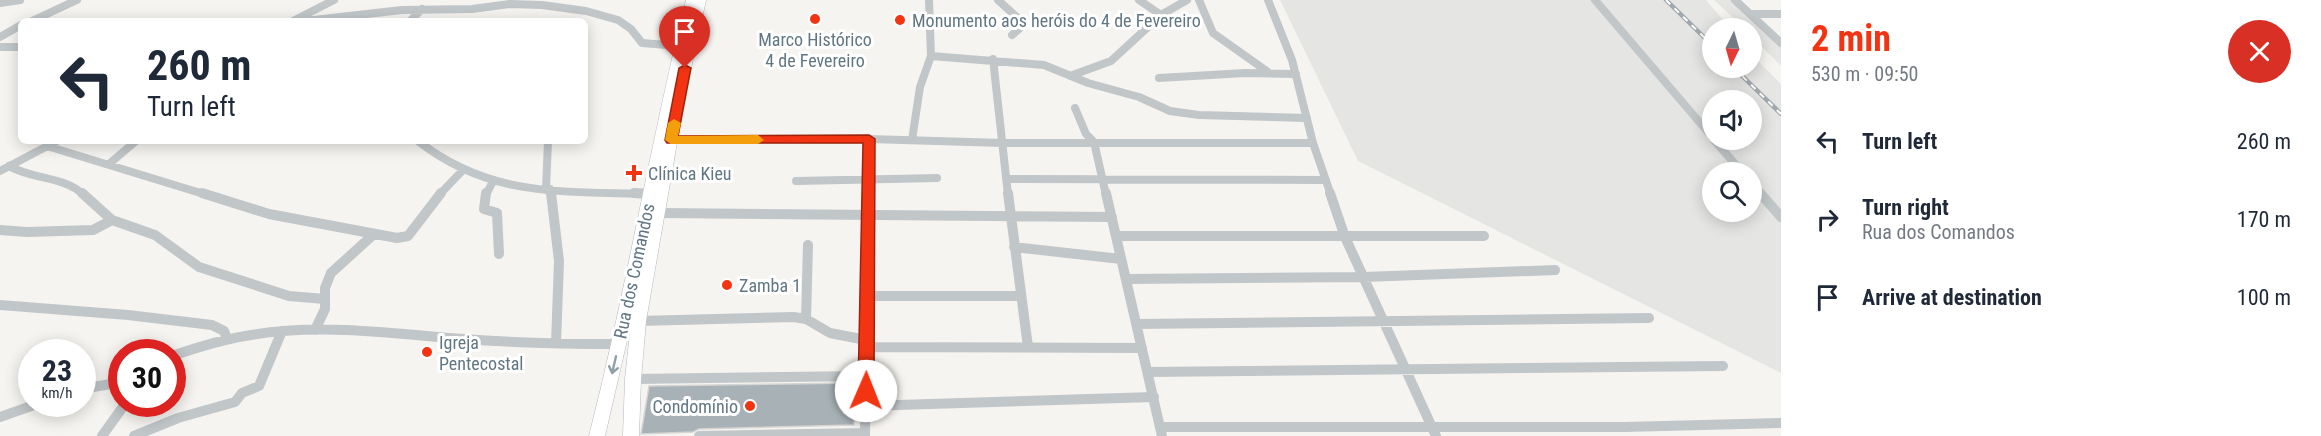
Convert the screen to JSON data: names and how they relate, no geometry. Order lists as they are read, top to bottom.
{
  "streets": {
    "main road": ["Rua dos Comandos"]
  },
  "places": {
    "other": [
      "Marco Histórico 4 de Fevereiro",
      "Monumento aos heróis do 4 de Fevereiro",
      "Zamba 1",
      "Igreja Pentecostal",
      "Condomínio"
    ],
    "health": ["Clínica Kieu"]
  },
  "north": "bottom",
  "page": {
    "heading": ["2 min", "530 m · 09:50"],
    "turn": ["260 m", "Turn left"],
    "list": [
      {
        "name": "Turn left",
        "value": "260 m"
      },
      {
        "name": "Turn right",
        "note": "Rua dos Comandos",
        "value": "170 m"
      },
      {
        "name": "Arrive at destination",
        "value": "100 m"
      }
    ],
    "speed": "23 km/h",
    "limit": "30"
  }
}
